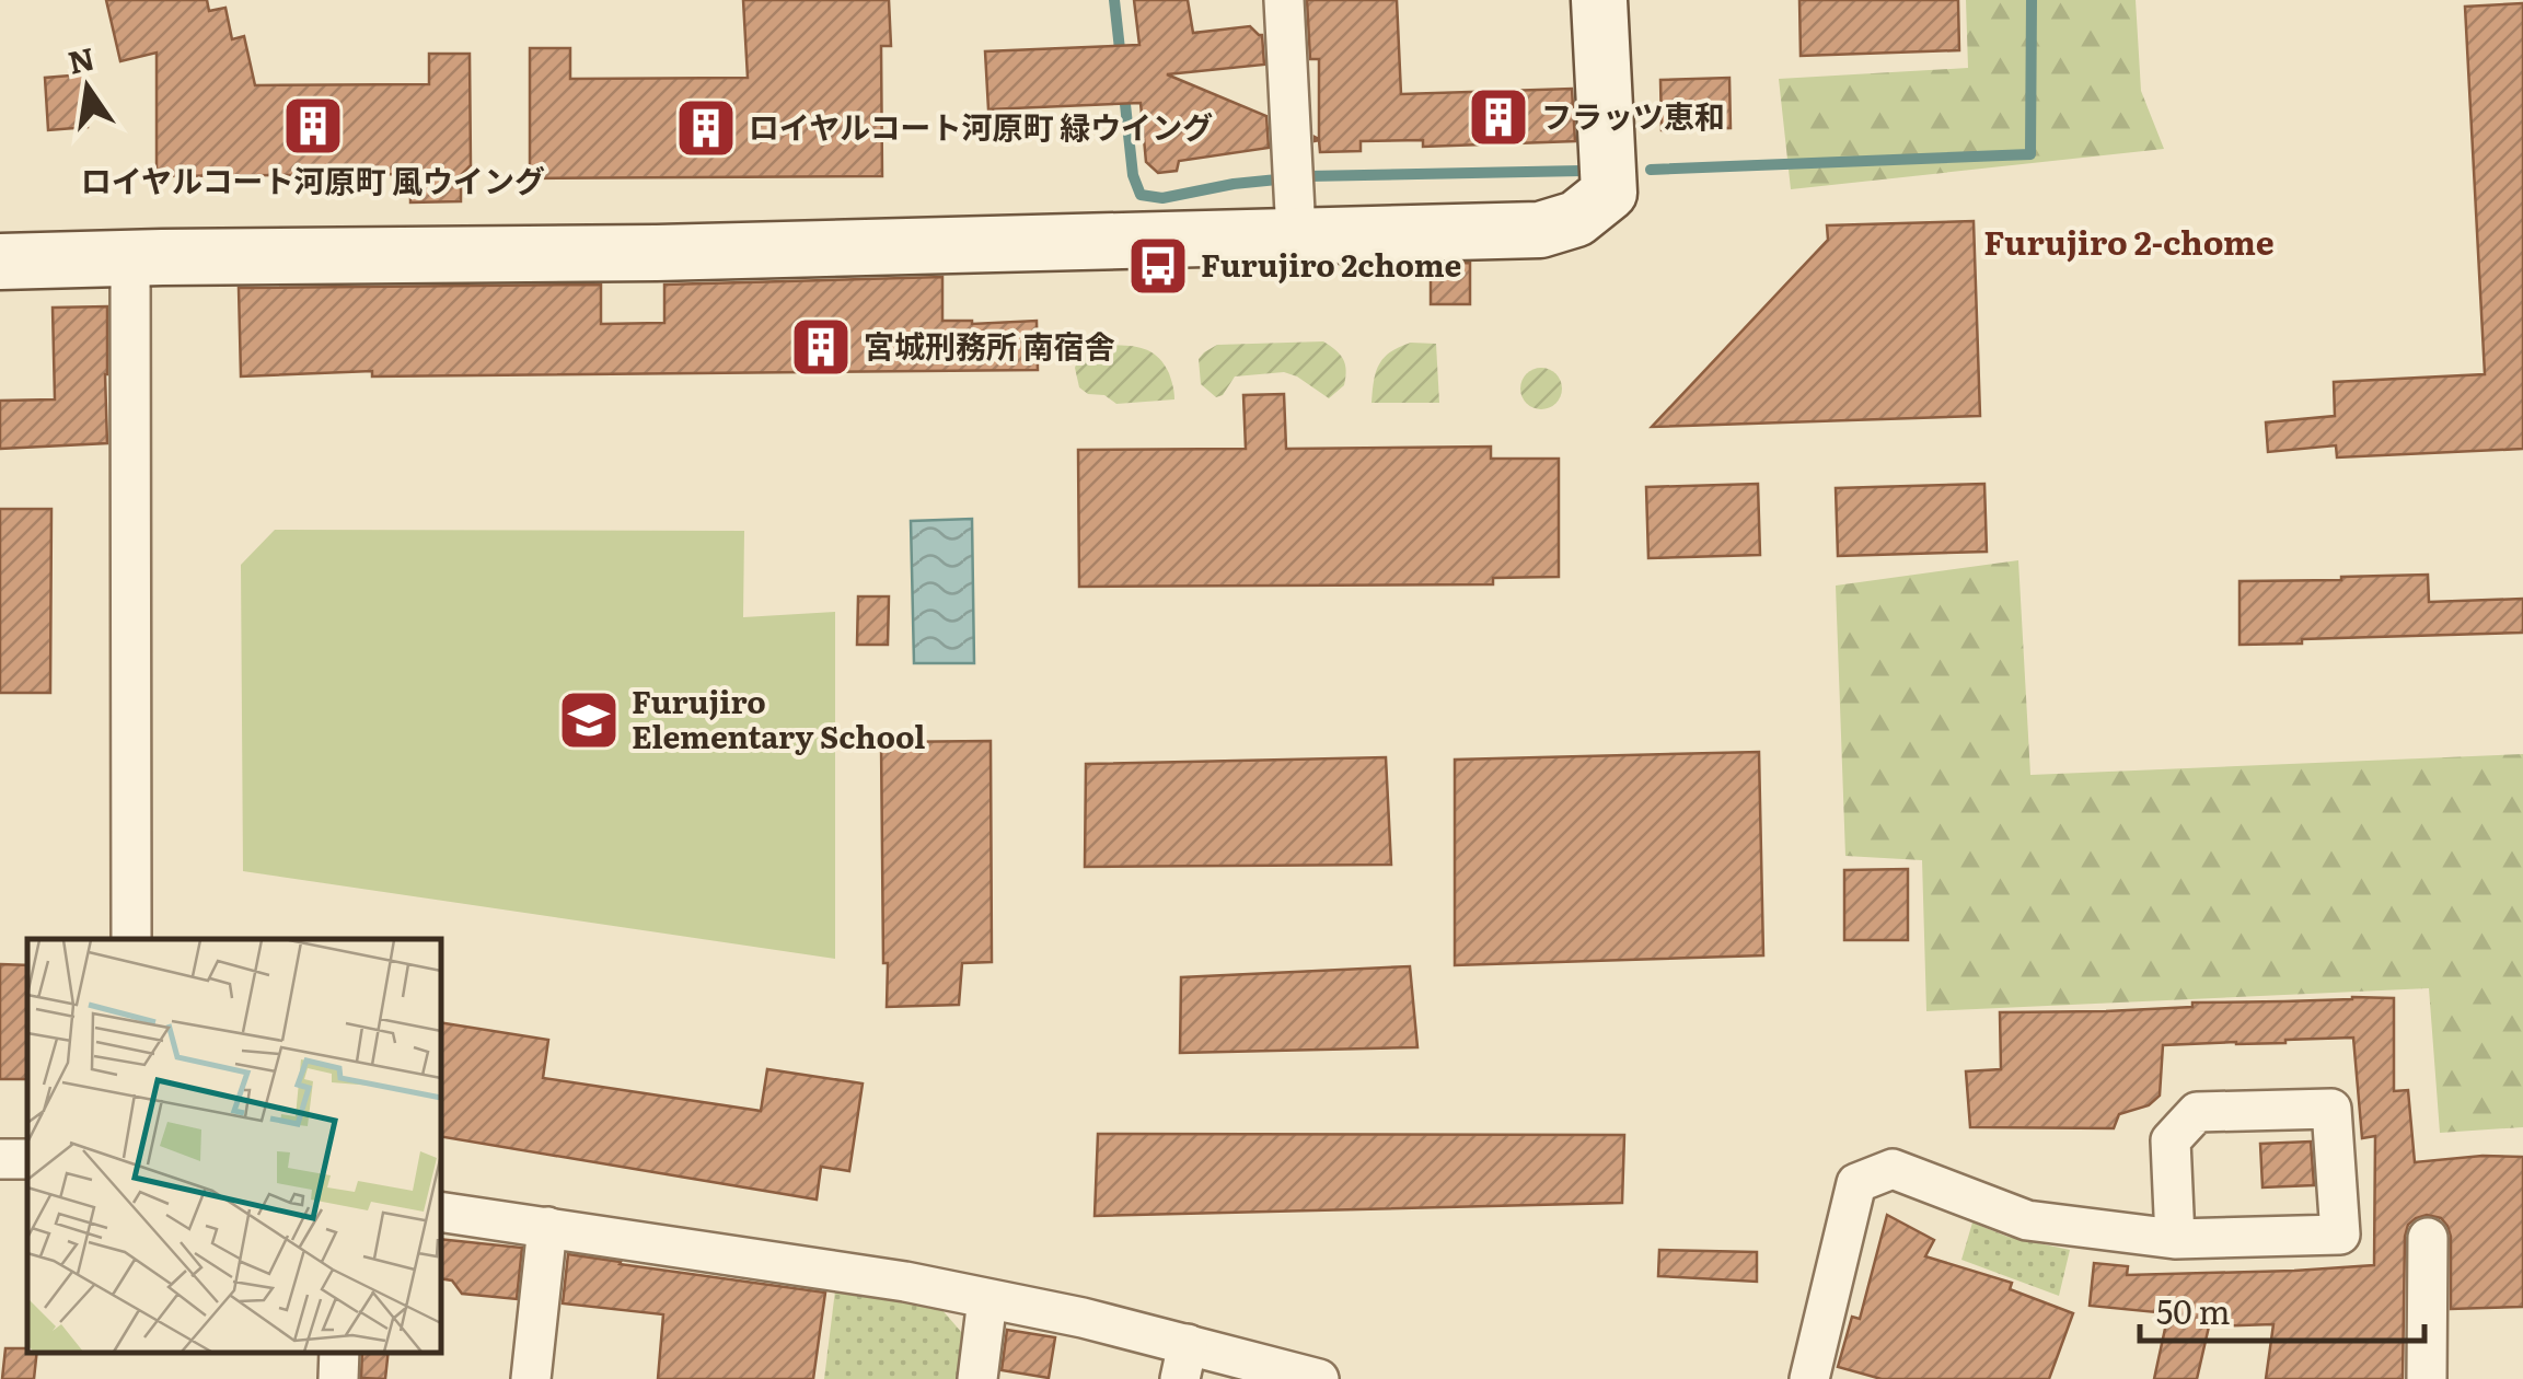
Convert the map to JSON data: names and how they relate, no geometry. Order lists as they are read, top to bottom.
{
  "districts": ["Furujiro 2-chome"],
  "places": {
    "building": [
      "フラッツ恵和",
      "ロイヤルコート河原町 風ウイング",
      "ロイヤルコート河原町 緑ウイング",
      "宮城刑務所 南宿舎"
    ],
    "bus stop": ["Furujiro 2chome"],
    "school or university": ["Furujiro Elementary School"]
  },
  "scale_bar": "50 m",
  "north": "top"
}
